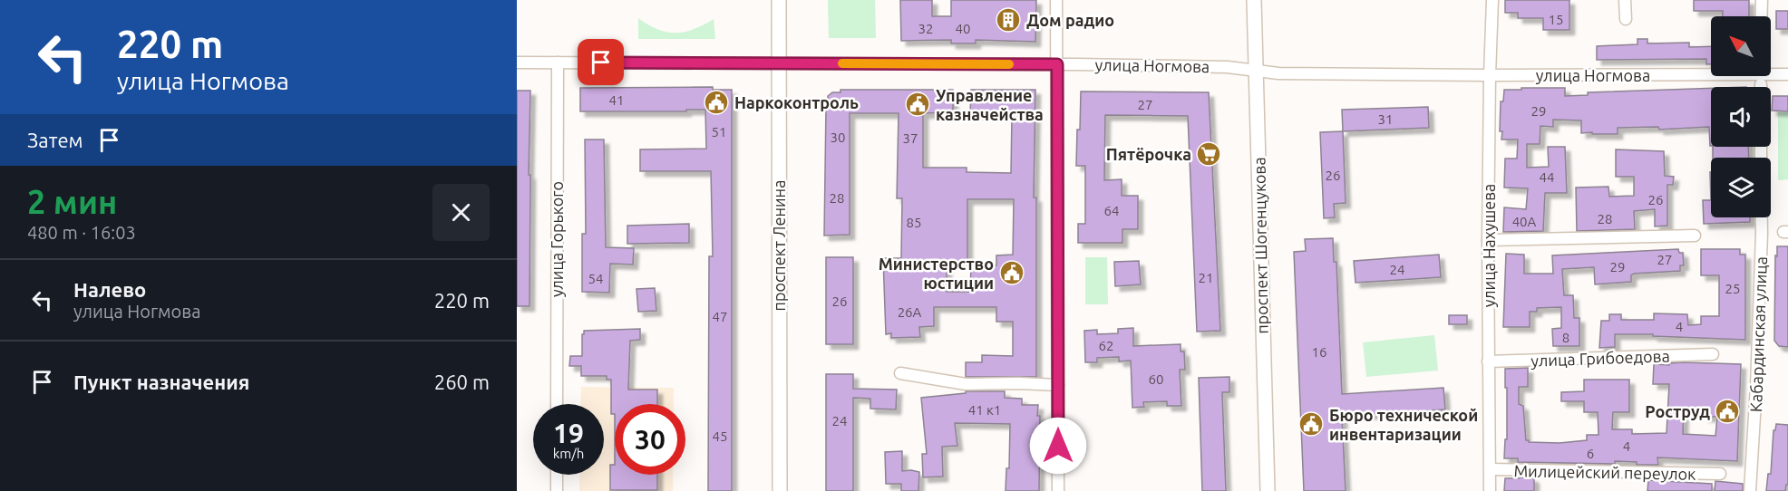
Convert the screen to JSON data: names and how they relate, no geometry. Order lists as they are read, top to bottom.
{
  "streets": {
    "main road": ["проспект Ленина", "проспект Шогенцукова"],
    "street": [
      "улица Ногмова",
      "улица Горького",
      "улица Нахушева",
      "Кабардинская улица",
      "улица Грибоедова",
      "Милицейский переулок"
    ]
  },
  "crossings": [
    ["улица Ногмова", "улица Горького"],
    ["улица Ногмова", "проспект Ленина"],
    ["улица Ногмова", "проспект Шогенцукова"],
    ["улица Ногмова", "улица Нахушева"],
    ["улица Нахушева", "улица Грибоедова"],
    ["улица Нахушева", "Милицейский переулок"]
  ],
  "places": {
    "building": ["Дом радио"],
    "public building": [
      "Наркоконтроль",
      "Управление казначейства",
      "Министерство юстиции",
      "Роструд",
      "Бюро технической инвентаризации"
    ],
    "supermarket": ["Пятёрочка"]
  },
  "house_numbers": [
    "15",
    "32",
    "40",
    "41",
    "27",
    "29",
    "31",
    "51",
    "30",
    "37",
    "26",
    "44",
    "28",
    "26",
    "64",
    "28",
    "40А",
    "85",
    "27",
    "29",
    "24",
    "21",
    "54",
    "25",
    "26",
    "26А",
    "47",
    "4",
    "8",
    "62",
    "16",
    "60",
    "41 к1",
    "24",
    "45",
    "4",
    "6"
  ],
  "north": "top left",
  "page": {
    "turn": ["220 m", "улица Ногмова"],
    "then": "Затем",
    "heading": ["2 мин", "480 m · 16:03"],
    "list": [
      {
        "name": "Налево",
        "note": "улица Ногмова",
        "value": "220 m"
      },
      {
        "name": "Пункт назначения",
        "value": "260 m"
      }
    ],
    "speed": "19 km/h",
    "limit": "30"
  }
}
